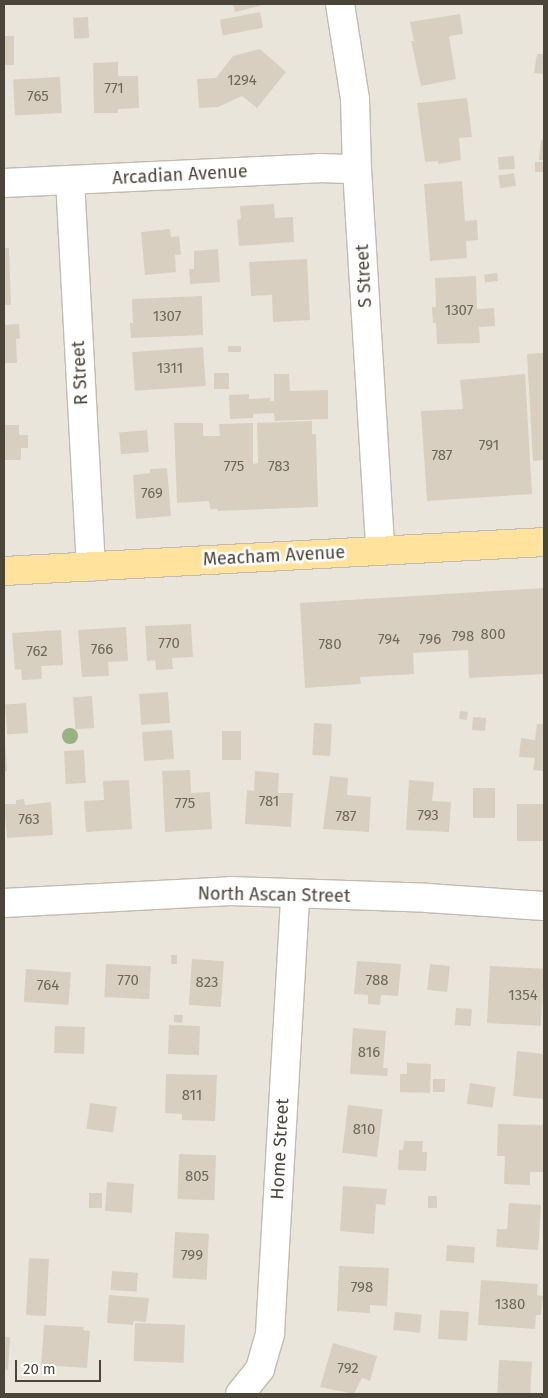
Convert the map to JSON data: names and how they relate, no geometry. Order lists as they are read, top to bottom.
{
  "streets": {
    "main road": ["Meacham Avenue"],
    "street": [
      "Arcadian Avenue",
      "S Street",
      "R Street",
      "North Ascan Street",
      "Home Street"
    ]
  },
  "crossings": [
    ["Arcadian Avenue", "S Street"],
    ["Arcadian Avenue", "R Street"],
    ["S Street", "Meacham Avenue"],
    ["R Street", "Meacham Avenue"],
    ["North Ascan Street", "Home Street"]
  ],
  "house_numbers": [
    "1294",
    "771",
    "765",
    "1307",
    "1307",
    "1311",
    "791",
    "787",
    "775",
    "783",
    "769",
    "800",
    "798",
    "794",
    "796",
    "770",
    "780",
    "766",
    "762",
    "781",
    "775",
    "793",
    "787",
    "763",
    "770",
    "788",
    "823",
    "764",
    "1354",
    "816",
    "811",
    "810",
    "805",
    "799",
    "798",
    "1380",
    "792"
  ],
  "scale_bar": "20 m"
}
